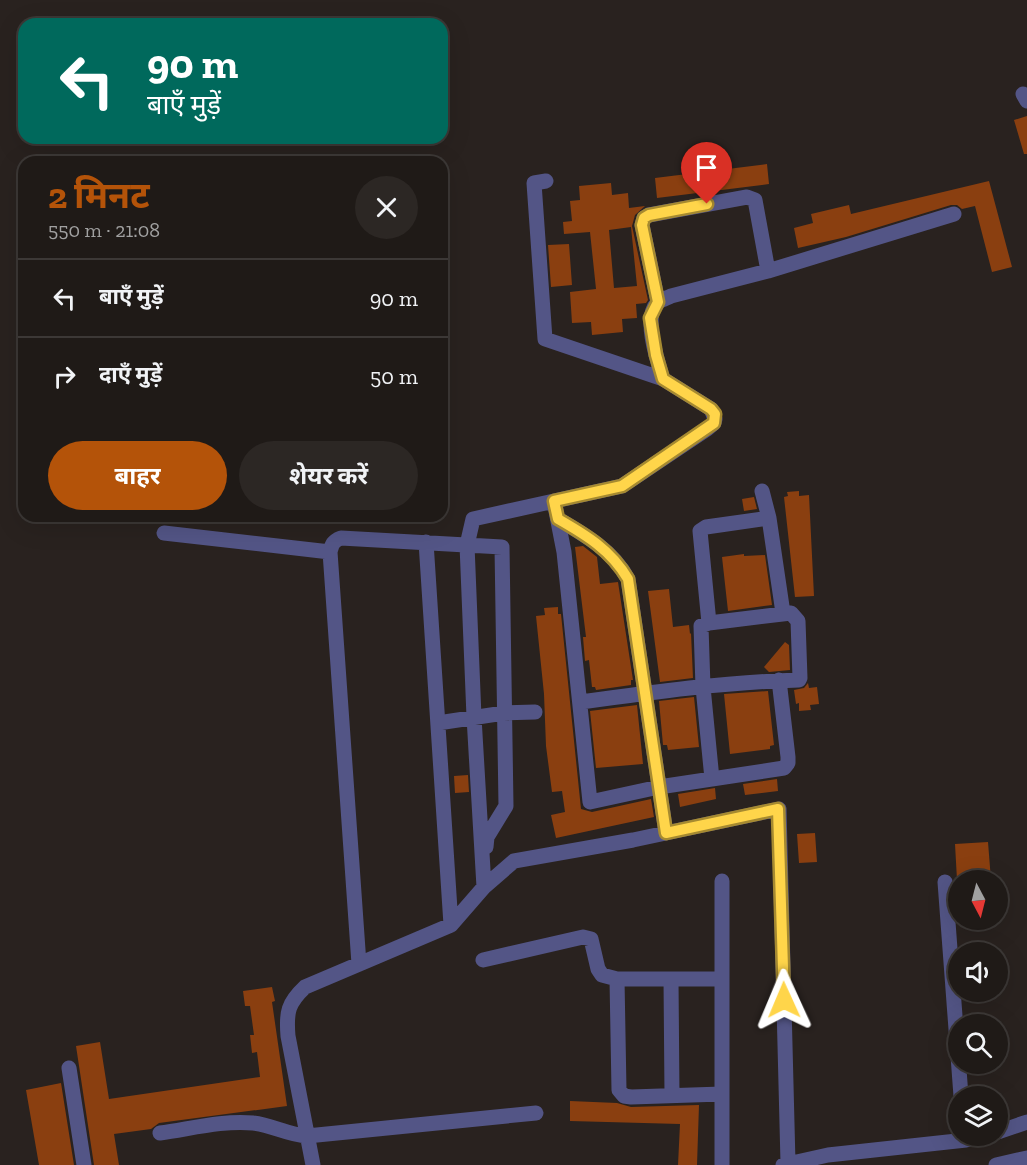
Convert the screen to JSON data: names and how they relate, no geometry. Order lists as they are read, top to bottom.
{
  "north": "bottom",
  "page": {
    "turn": ["90 m", "बाएँ मुड़ें"],
    "heading": ["2 मिनट", "550 m · 21:08"],
    "list": [
      {
        "name": "बाएँ मुड़ें",
        "value": "90 m"
      },
      {
        "name": "दाएँ मुड़ें",
        "value": "50 m"
      }
    ],
    "buttons": ["बाहर", "शेयर करें"]
  }
}
